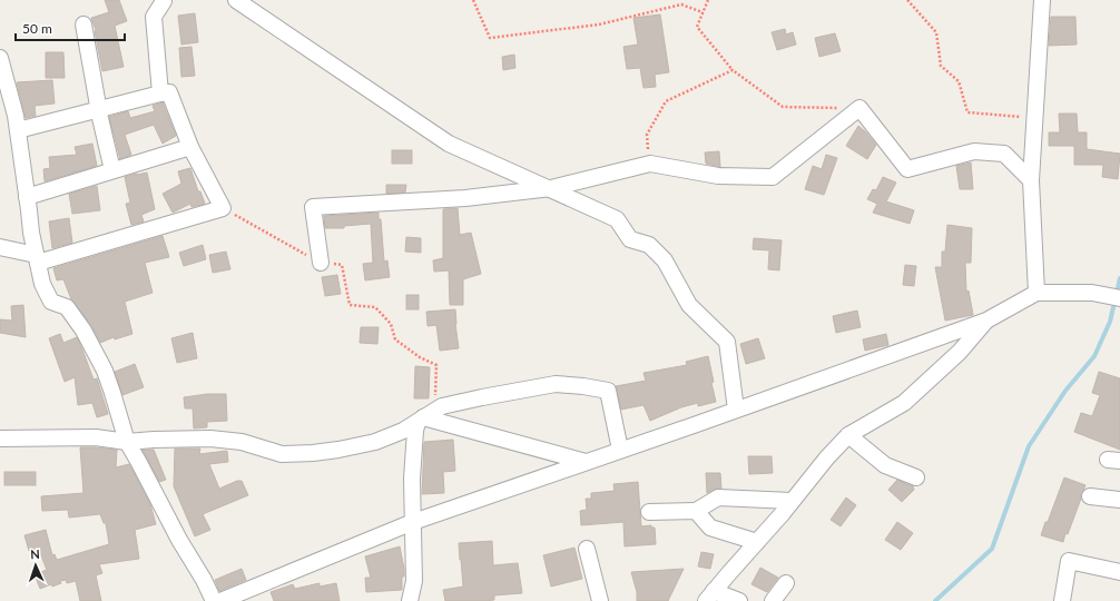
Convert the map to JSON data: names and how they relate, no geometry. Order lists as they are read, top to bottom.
{
  "scale_bar": "50 m",
  "north": "top"
}
